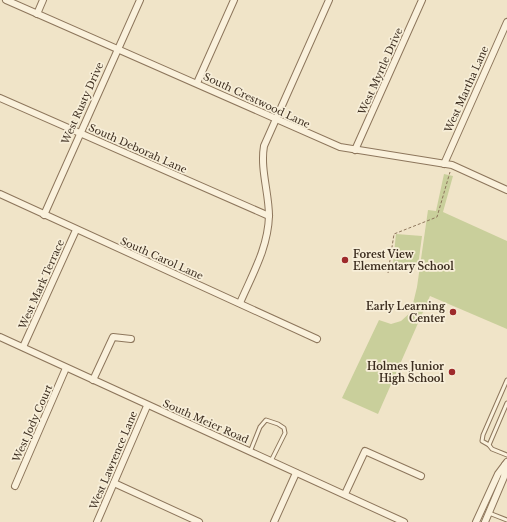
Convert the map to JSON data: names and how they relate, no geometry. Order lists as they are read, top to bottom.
{
  "streets": {
    "street": [
      "West Myrtle Drive",
      "West Martha Lane",
      "South Crestwood Lane",
      "West Rusty Drive",
      "South Deborah Lane",
      "South Carol Lane",
      "West Mark Terrace",
      "South Meier Road",
      "West Jody Court",
      "West Lawrence Lane"
    ]
  },
  "crossings": [
    ["West Myrtle Drive", "South Crestwood Lane"],
    ["West Martha Lane", "South Crestwood Lane"],
    ["South Crestwood Lane", "West Rusty Drive"],
    ["West Rusty Drive", "South Deborah Lane"],
    ["West Rusty Drive", "South Carol Lane"],
    ["South Carol Lane", "West Mark Terrace"],
    ["West Mark Terrace", "South Meier Road"],
    ["South Meier Road", "West Jody Court"],
    ["South Meier Road", "West Lawrence Lane"]
  ],
  "places": ["Forest View Elementary School", "Early Learning Center", "Holmes Junior High School"]
}
